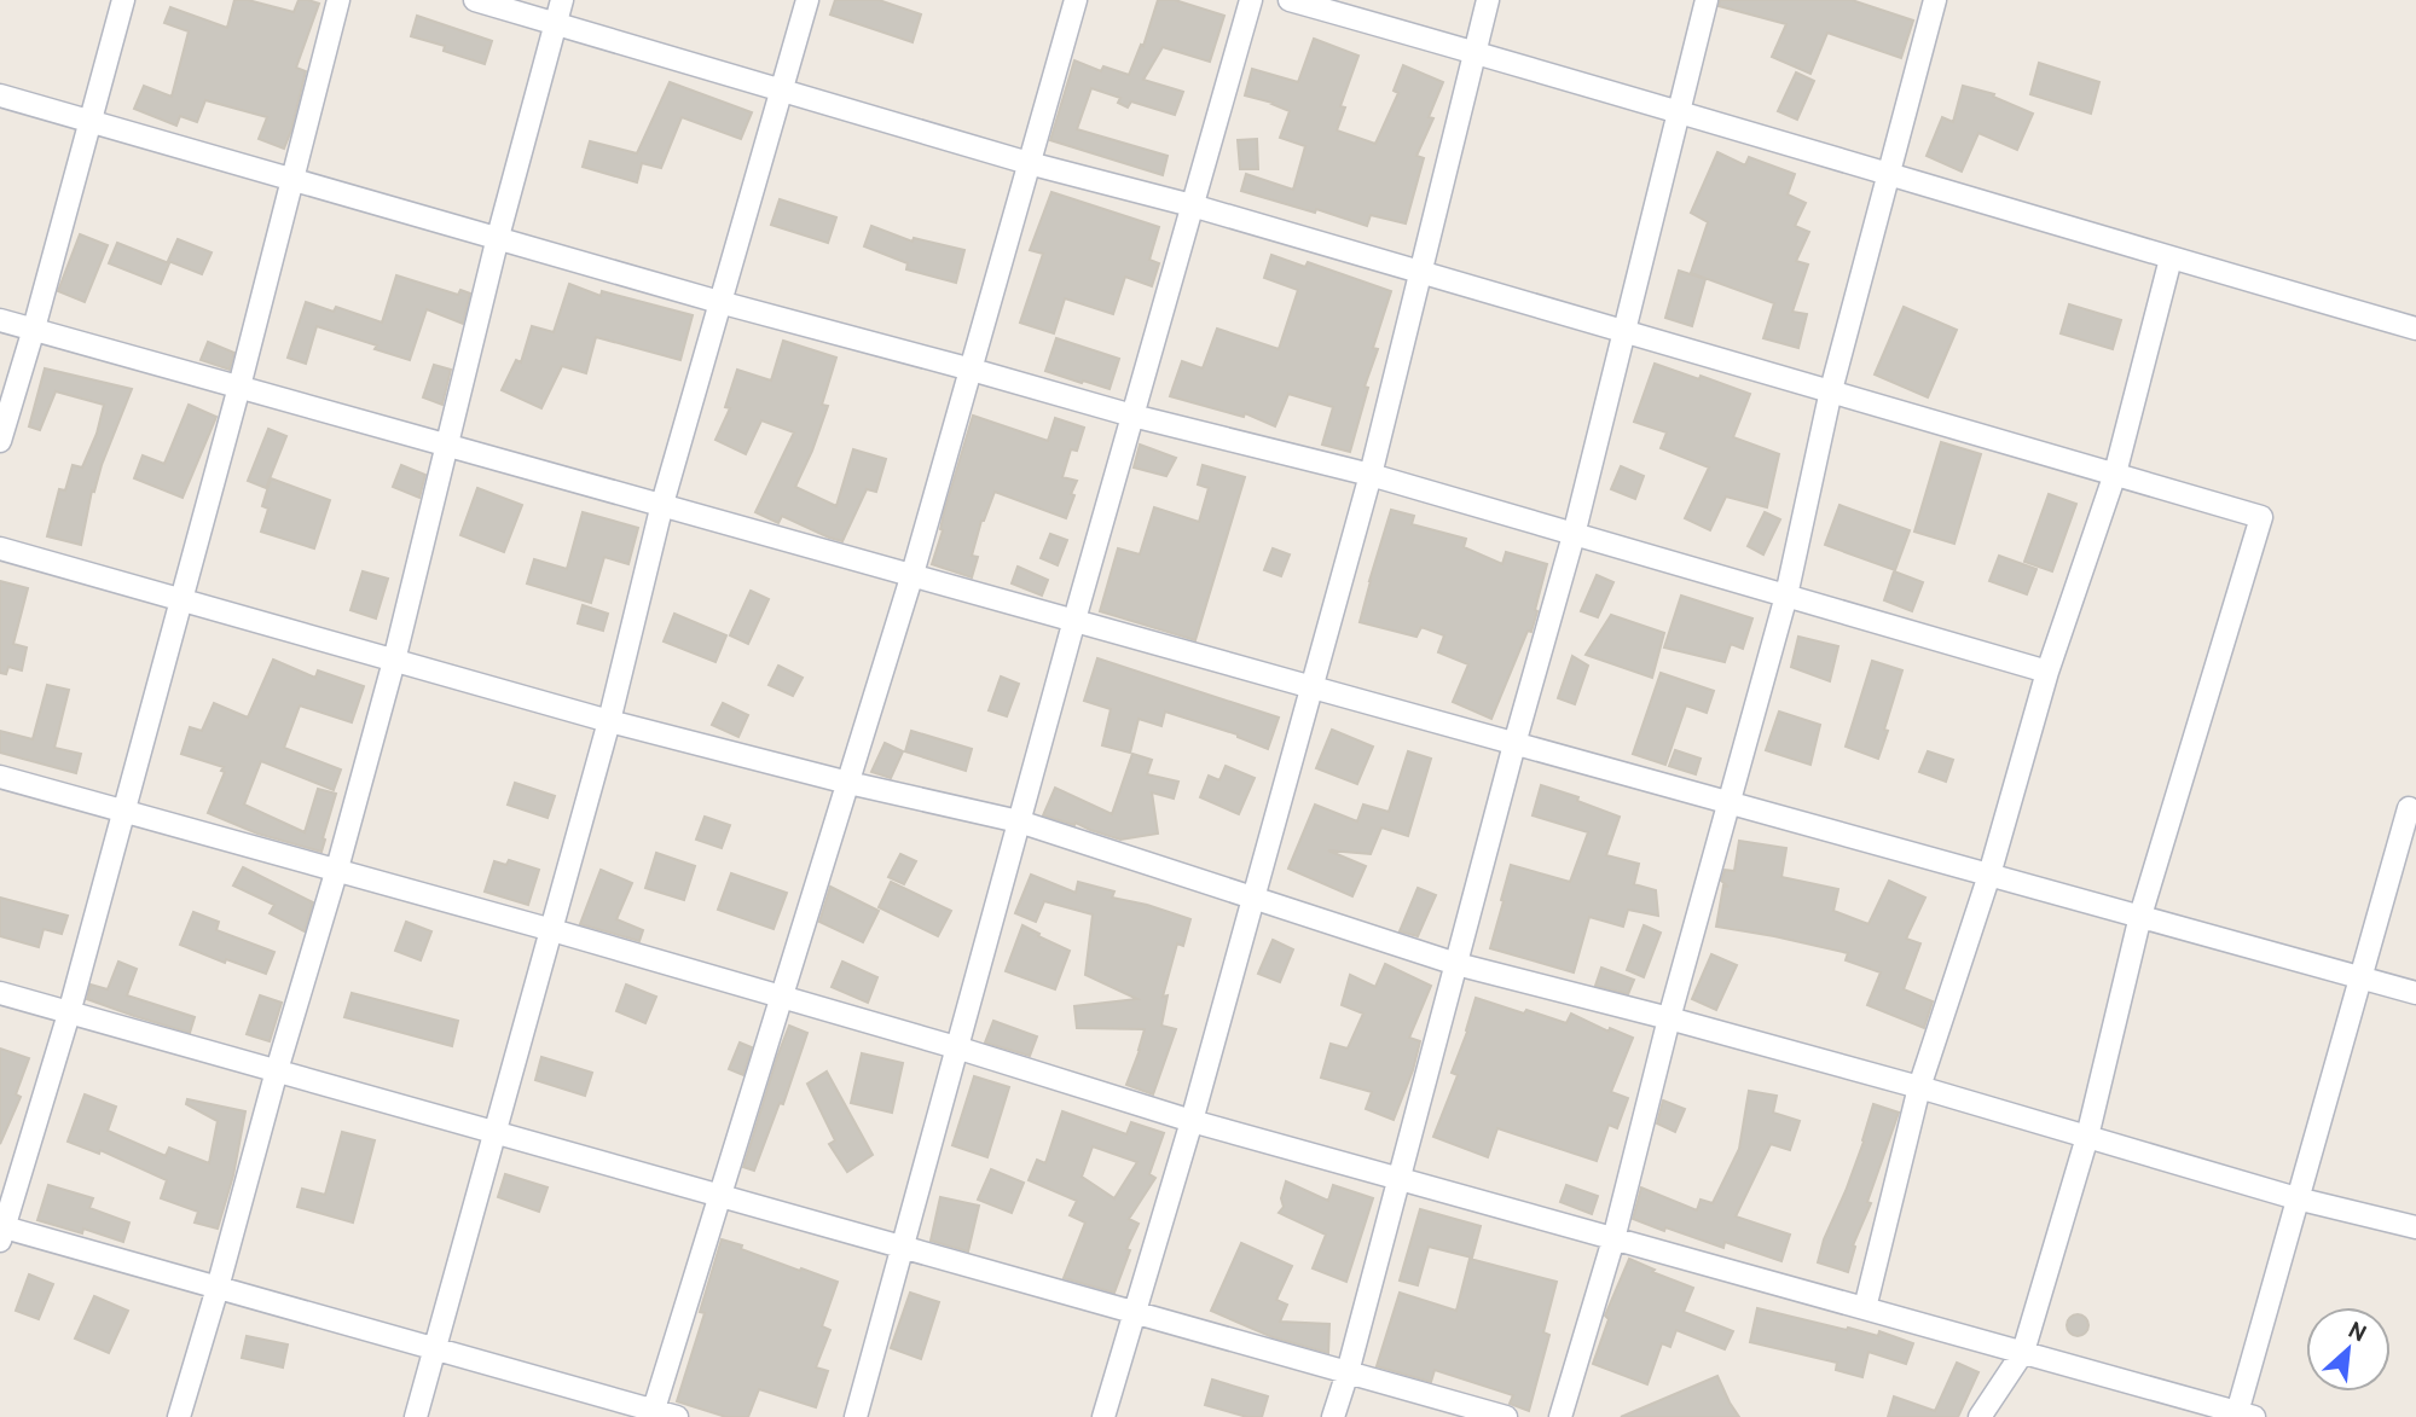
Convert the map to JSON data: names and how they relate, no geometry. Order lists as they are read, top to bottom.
{
  "north": "top right"
}
